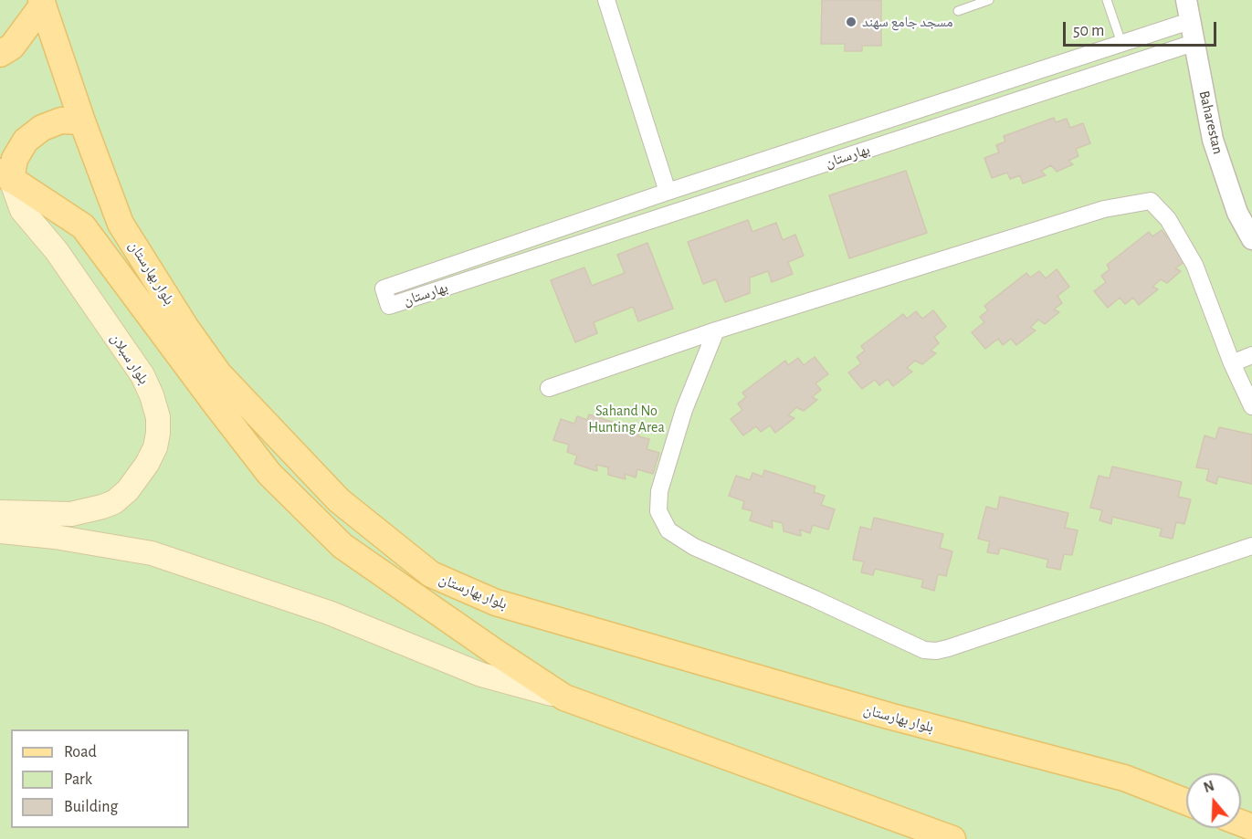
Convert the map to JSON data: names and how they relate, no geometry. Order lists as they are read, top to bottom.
{
  "streets": {
    "main road": ["بلوار بهارستان", "بلوار سبلان"],
    "street": ["Baharestan", "بهارستان"]
  },
  "crossings": [
    ["Baharestan", "بهارستان"],
    ["بلوار بهارستان", "بلوار سبلان"]
  ],
  "parks": ["Sahand No Hunting Area"],
  "places": ["مسجد جامع سهند"],
  "legend": ["Road", "Park", "Building"],
  "scale_bar": "50 m",
  "north": "top"
}
